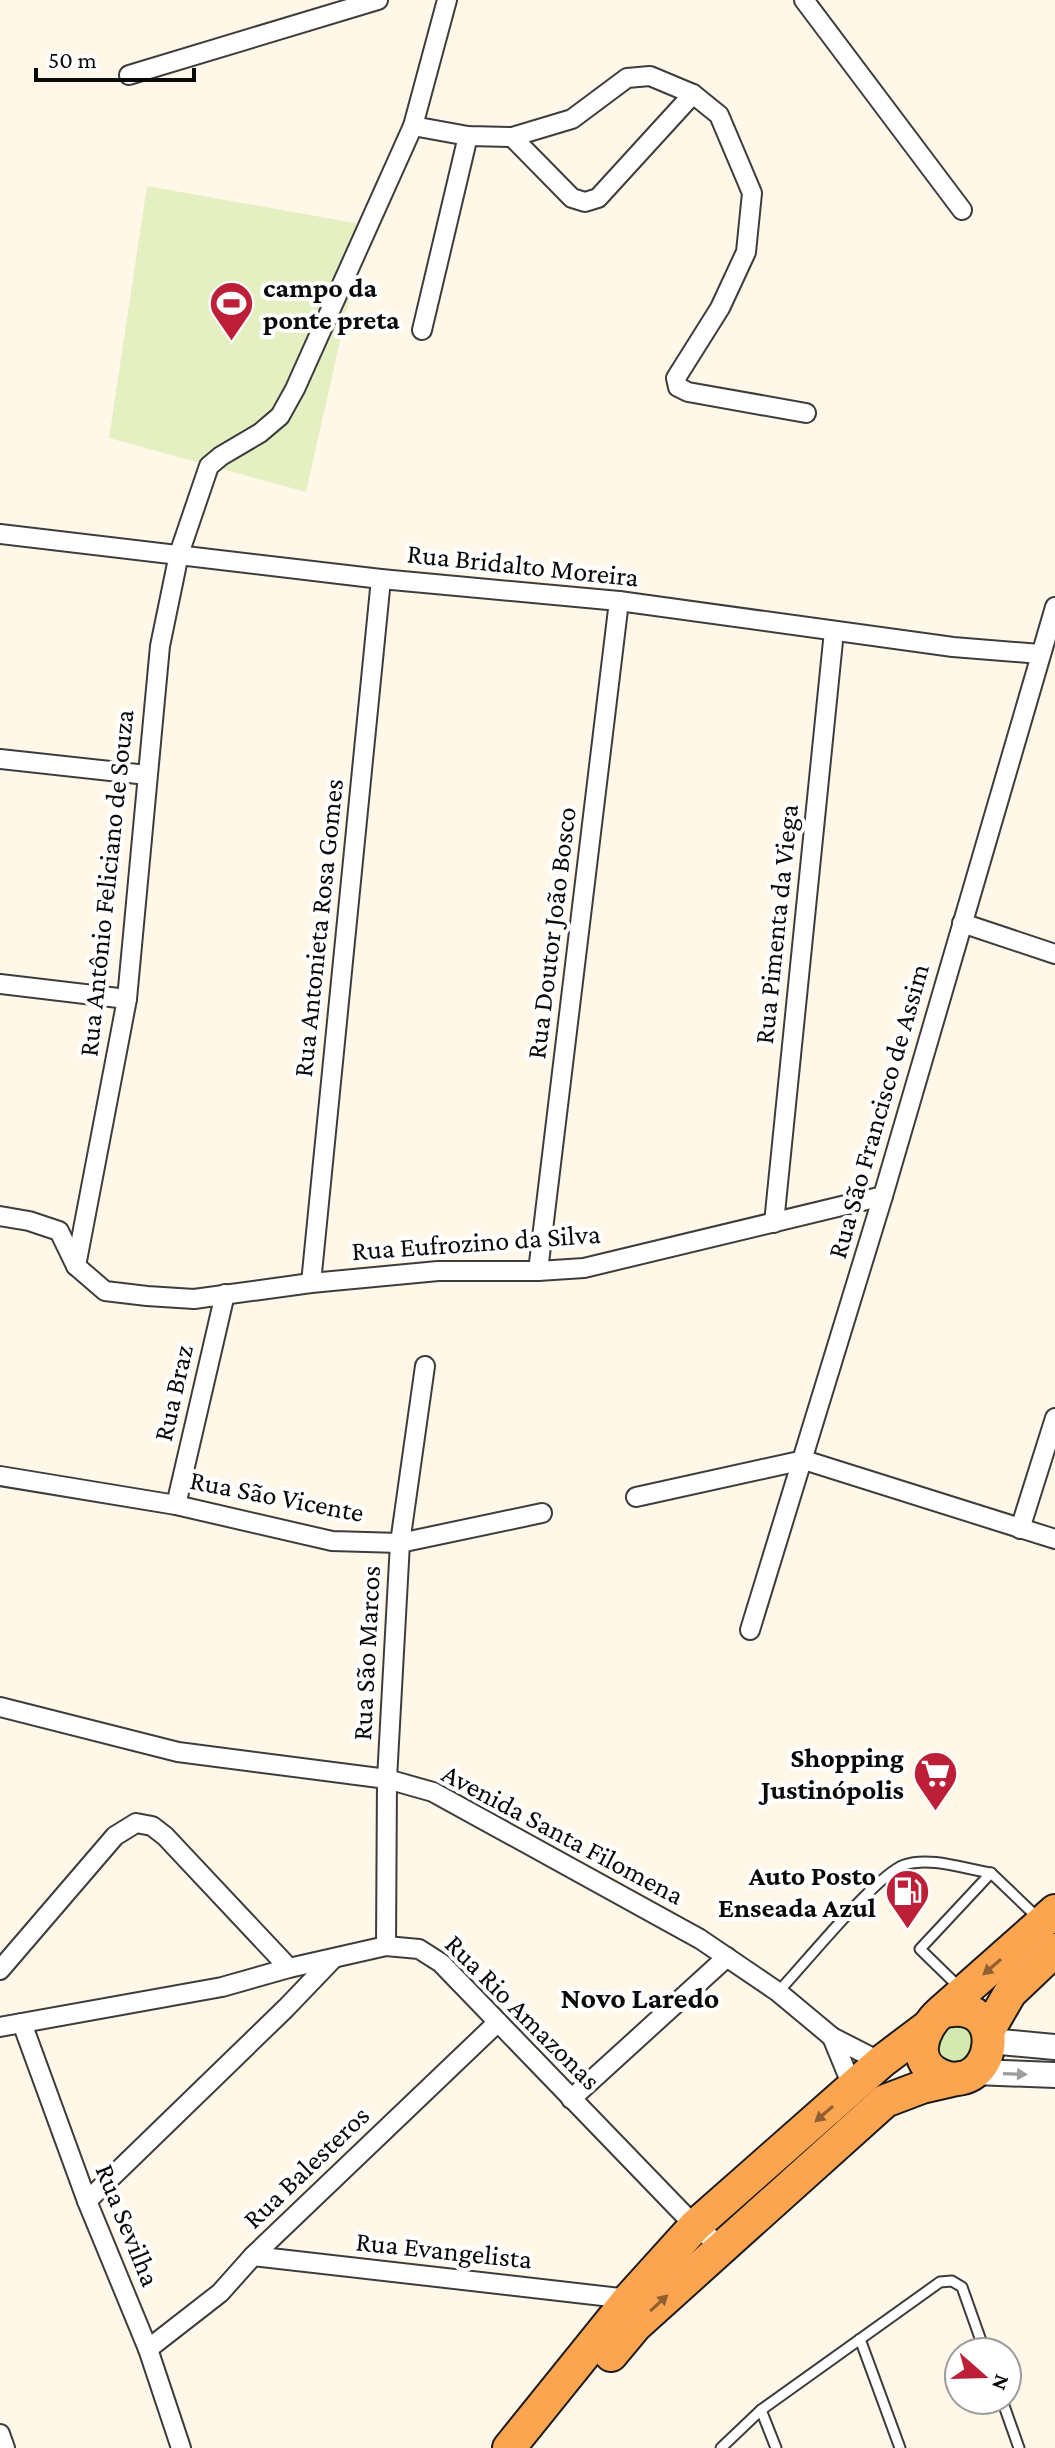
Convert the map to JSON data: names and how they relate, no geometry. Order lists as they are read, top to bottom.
{
  "streets": {
    "street": [
      "Rua Bridalto Moreira",
      "Rua Antônio Feliciano de Souza",
      "Rua Pimenta da Viega",
      "Rua Antonieta Rosa Gomes",
      "Rua Doutor João Bosco",
      "Rua São Francisco de Assim",
      "Rua Eufrozino da Silva",
      "Rua Braz",
      "Rua São Vicente",
      "Rua São Marcos",
      "Avenida Santa Filomena",
      "Rua Rio Amazonas",
      "Rua Balesteros",
      "Rua Sevilha",
      "Rua Evangelista"
    ]
  },
  "crossings": [
    ["Rua Bridalto Moreira", "Rua Antônio Feliciano de Souza"],
    ["Rua Bridalto Moreira", "Rua Pimenta da Viega"],
    ["Rua Bridalto Moreira", "Rua Antonieta Rosa Gomes"],
    ["Rua Bridalto Moreira", "Rua Doutor João Bosco"],
    ["Rua Bridalto Moreira", "Rua São Francisco de Assim"],
    ["Rua Antônio Feliciano de Souza", "Rua Eufrozino da Silva"],
    ["Rua Pimenta da Viega", "Rua Eufrozino da Silva"],
    ["Rua Antonieta Rosa Gomes", "Rua Eufrozino da Silva"],
    ["Rua Doutor João Bosco", "Rua Eufrozino da Silva"],
    ["Rua São Francisco de Assim", "Rua Eufrozino da Silva"],
    ["Rua Eufrozino da Silva", "Rua Braz"],
    ["Rua Braz", "Rua São Vicente"],
    ["Rua São Vicente", "Rua São Marcos"],
    ["Rua São Marcos", "Avenida Santa Filomena"],
    ["Rua São Marcos", "Rua Rio Amazonas"],
    ["Rua Rio Amazonas", "Rua Balesteros"],
    ["Rua Rio Amazonas", "Rua Sevilha"],
    ["Rua Balesteros", "Rua Sevilha"],
    ["Rua Balesteros", "Rua Evangelista"]
  ],
  "districts": ["Novo Laredo"],
  "places": {
    "sports": ["campo da ponte preta"],
    "supermarket": ["Shopping Justinópolis"],
    "fuel station": ["Auto Posto Enseada Azul"]
  },
  "scale_bar": "50 m",
  "north": "right"
}
